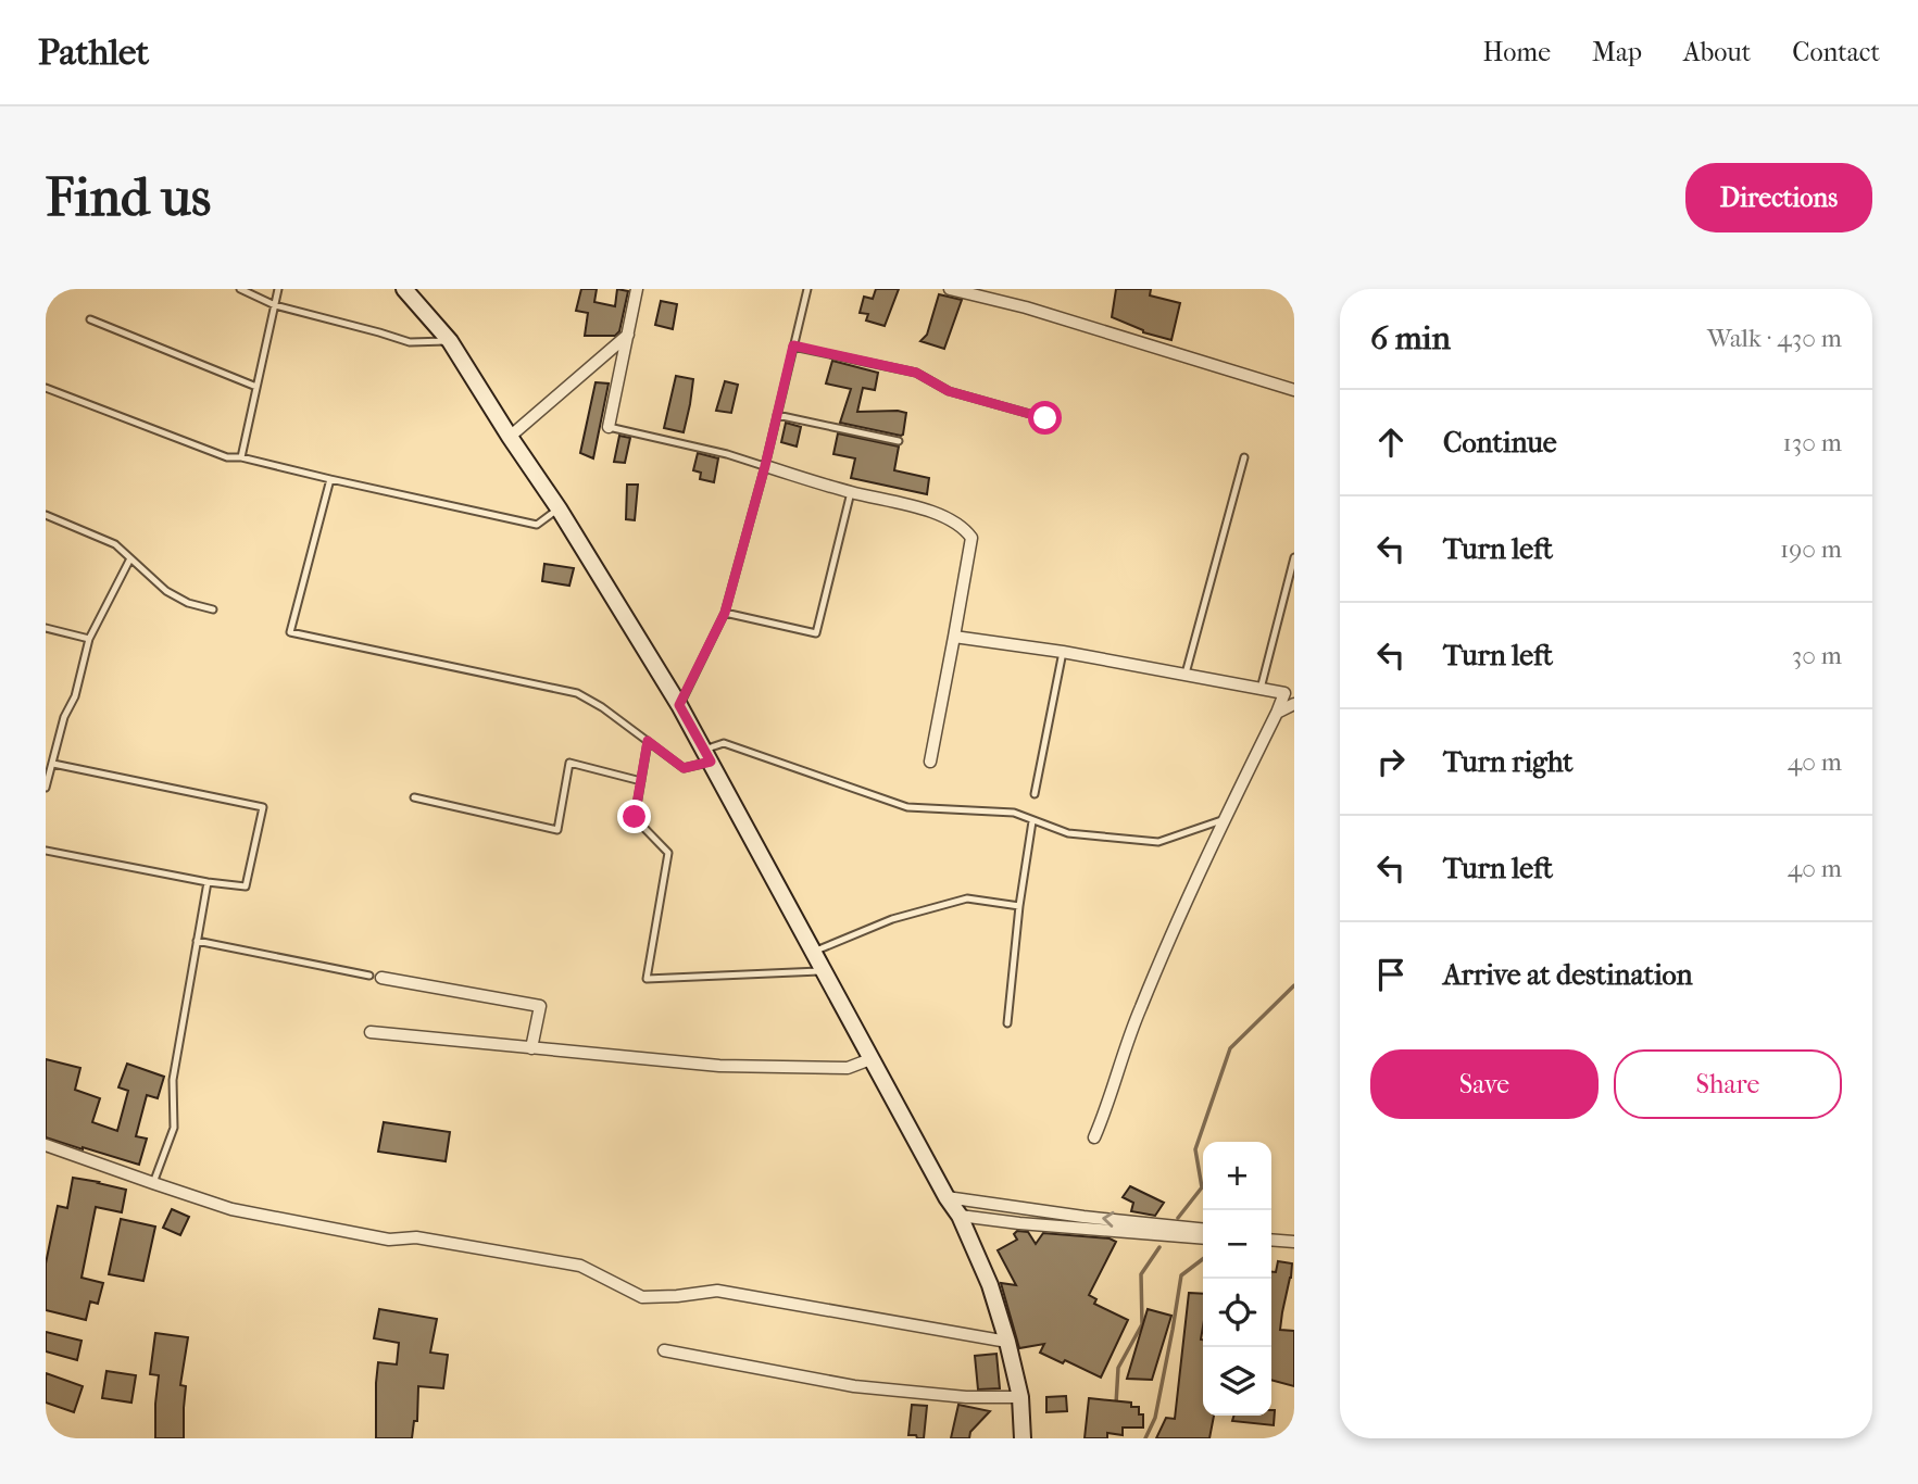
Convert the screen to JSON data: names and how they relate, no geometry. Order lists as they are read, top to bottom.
{
  "page": {
    "header": "Pathlet",
    "nav": [
      "Home",
      "Map",
      "About",
      "Contact"
    ],
    "buttons": [
      "Directions",
      ["Save", "Share"]
    ],
    "title": "Find us",
    "heading": ["6 min", "Walk · 430 m"],
    "list": [
      ["Continue", "130 m"],
      ["Turn left", "190 m"],
      ["Turn left", "30 m"],
      ["Turn right", "40 m"],
      ["Turn left", "40 m"],
      "Arrive at destination"
    ],
    "map_buttons": ["+", "−"]
  }
}
